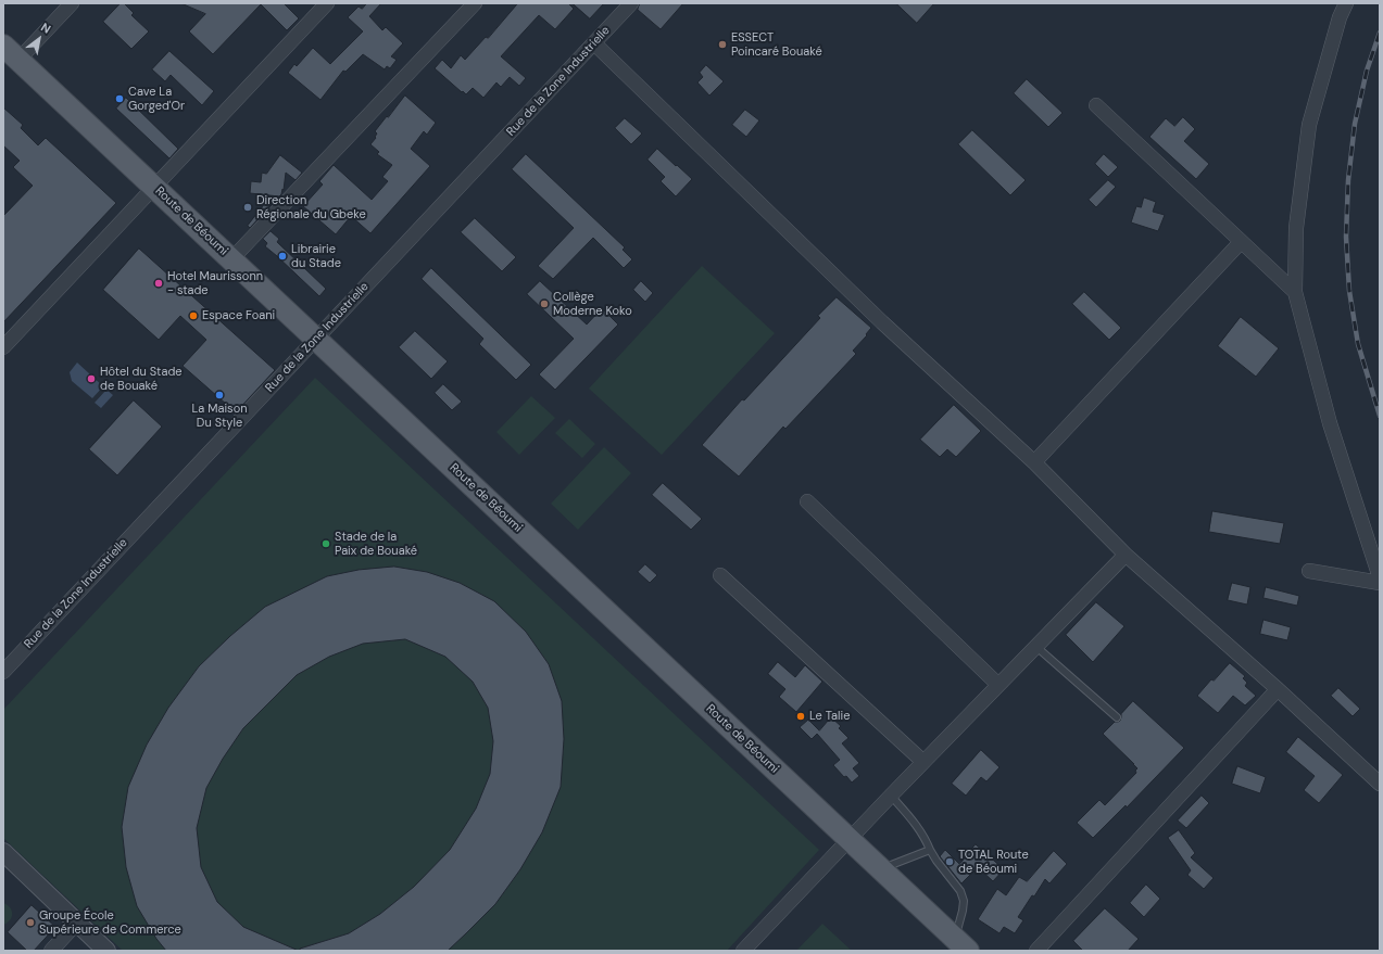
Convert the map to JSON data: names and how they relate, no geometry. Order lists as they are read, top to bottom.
{
  "streets": {
    "main road": ["Route de Béoumi"],
    "street": ["Rue de la Zone Industrielle"]
  },
  "crossings": [
    ["Rue de la Zone Industrielle", "Route de Béoumi"]
  ],
  "places": [
    "ESSECT Poincaré Bouaké",
    "Cave La Gorged'Or",
    "Direction Régionale du Gbeke",
    "Librairie du Stade",
    "Hotel Maurissonn - stade",
    "Collège Moderne Koko",
    "Espace Foani",
    "Hôtel du Stade de Bouaké",
    "La Maison Du Style",
    "Stade de la Paix de Bouaké",
    "Le Talie",
    "TOTAL Route de Béoumi",
    "Groupe École Supérieure de Commerce"
  ],
  "north": "top right"
}
